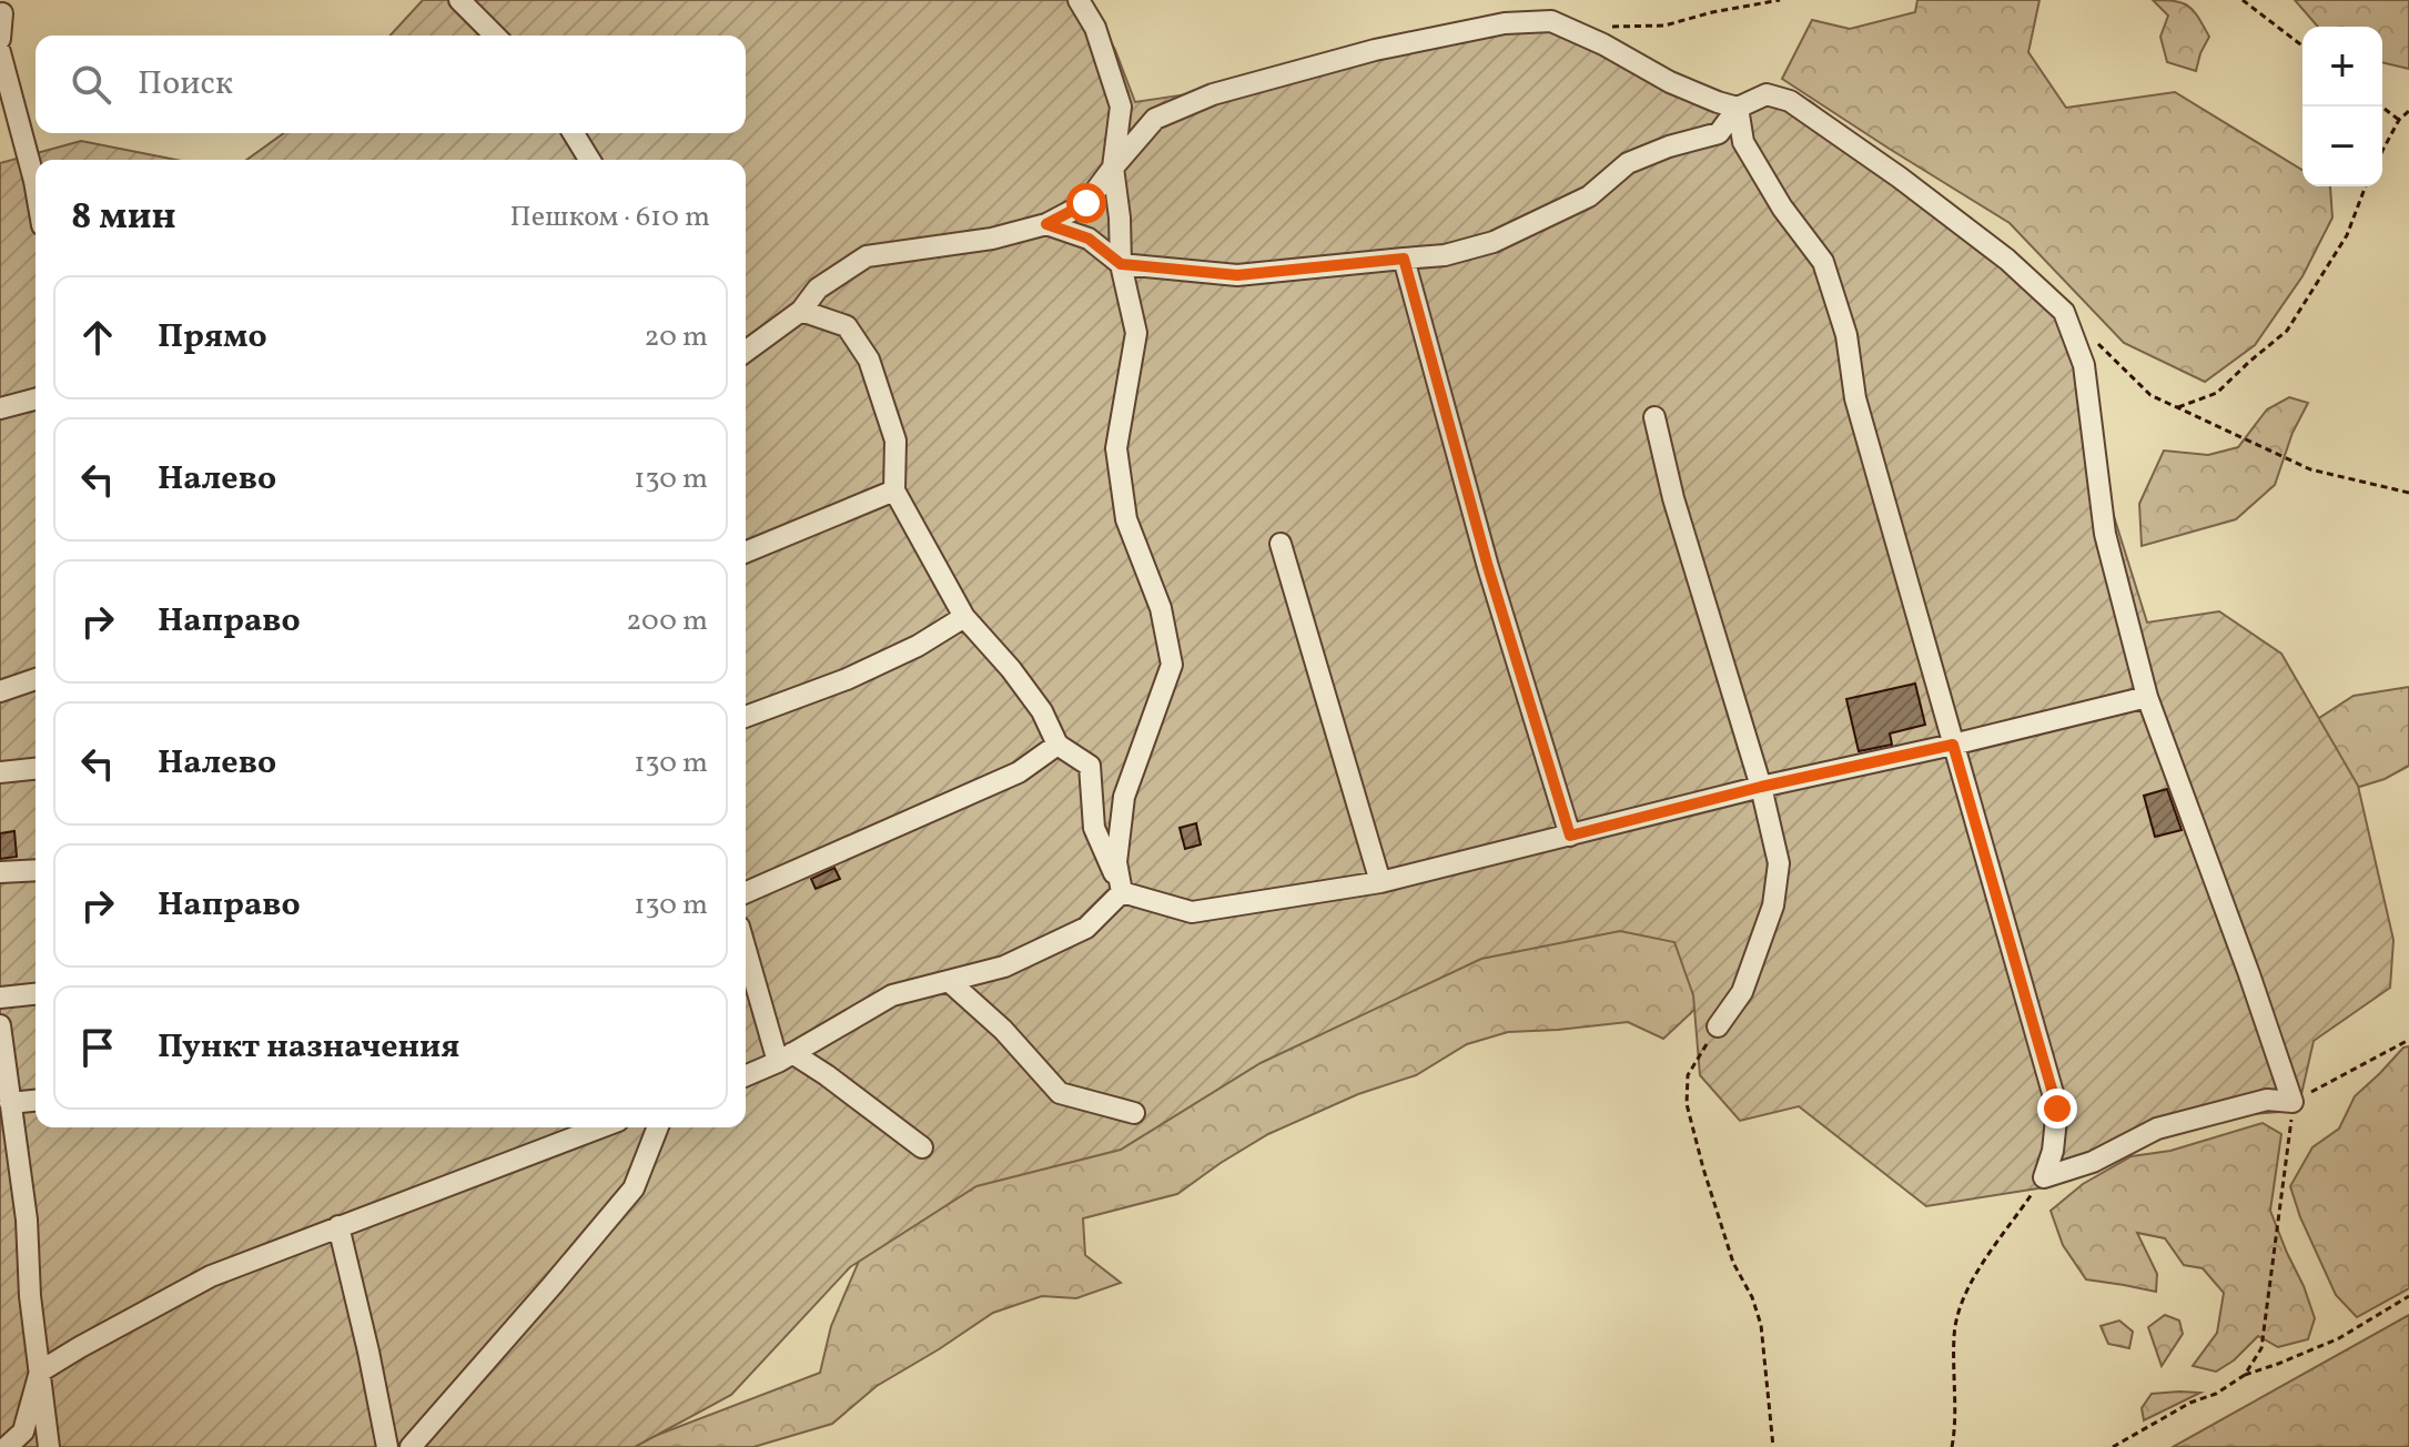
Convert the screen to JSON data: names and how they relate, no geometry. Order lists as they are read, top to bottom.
{
  "page": {
    "map_buttons": ["+", "−"],
    "search": "Поиск",
    "heading": ["8 мин", "Пешком · 610 m"],
    "list": [
      ["Прямо", "20 m"],
      ["Налево", "130 m"],
      ["Направо", "200 m"],
      ["Налево", "130 m"],
      ["Направо", "130 m"],
      "Пункт назначения"
    ]
  }
}
